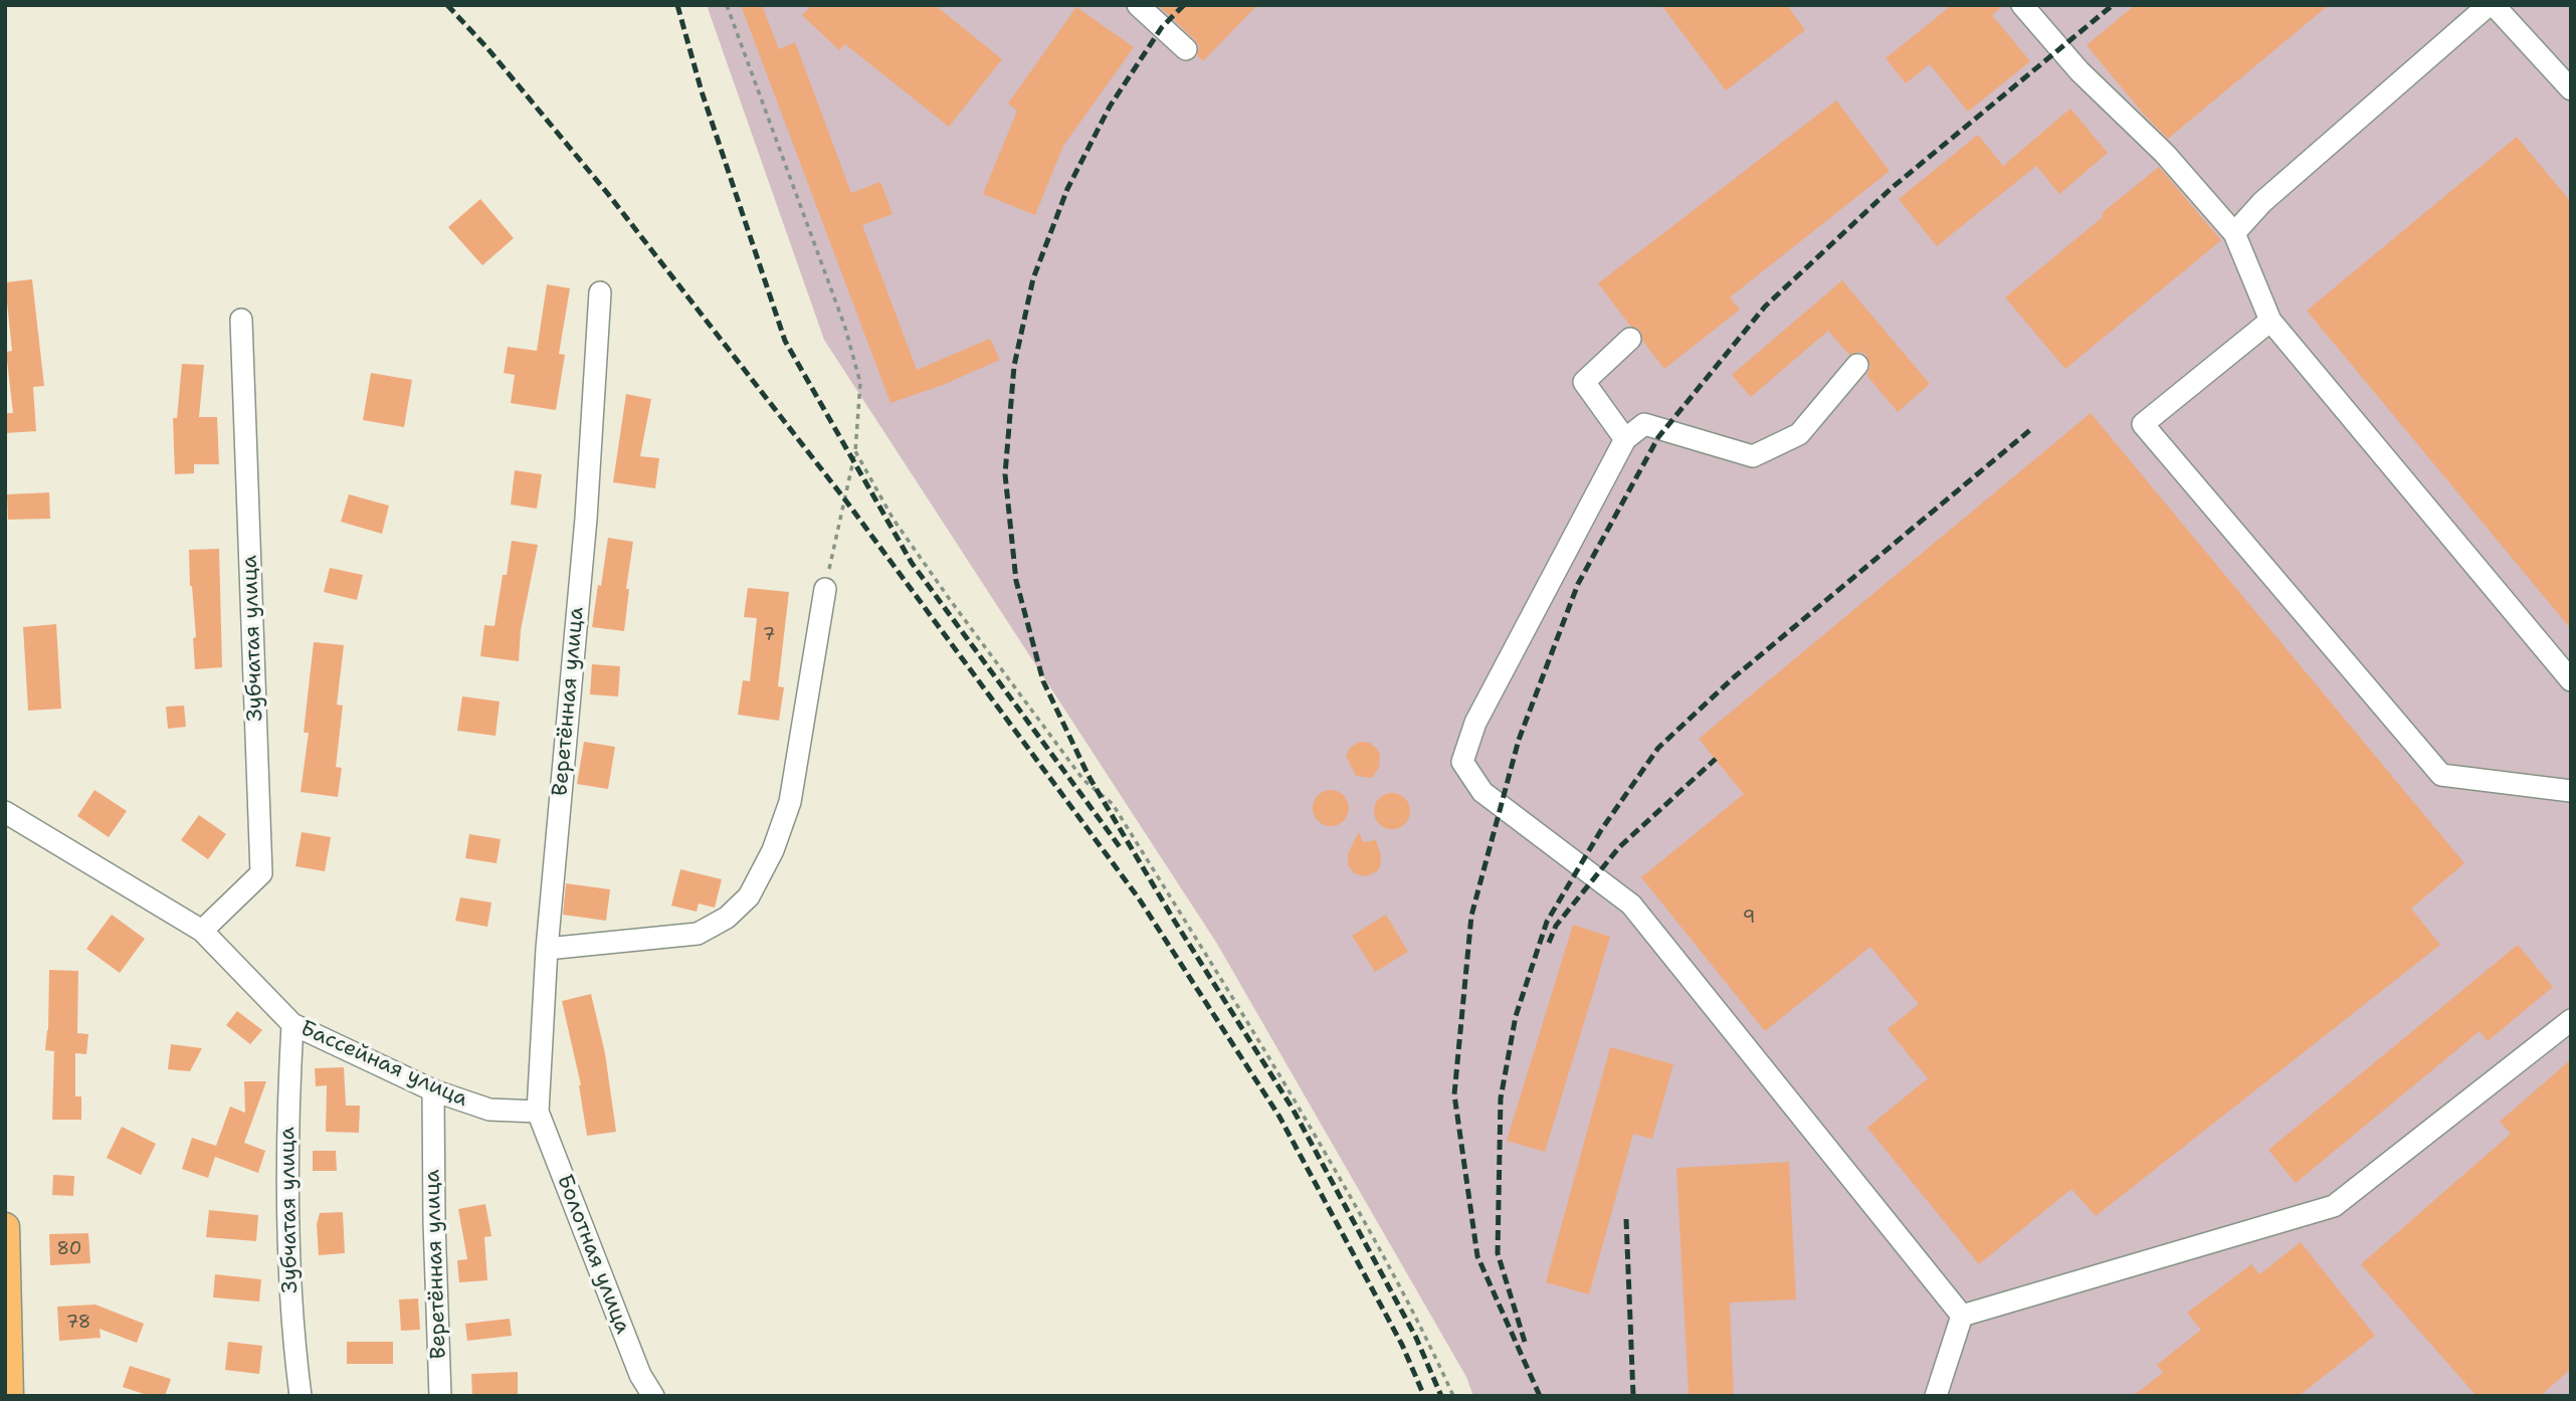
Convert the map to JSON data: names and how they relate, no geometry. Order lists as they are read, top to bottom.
{
  "streets": {
    "street": [
      "Зубчатая улица",
      "Веретённая улица",
      "Бассейная улица",
      "Болотная улица"
    ]
  },
  "crossings": [
    ["Зубчатая улица", "Бассейная улица"],
    ["Веретённая улица", "Бассейная улица"],
    ["Веретённая улица", "Болотная улица"],
    ["Бассейная улица", "Болотная улица"]
  ],
  "house_numbers": [
    "7",
    "9",
    "80",
    "78"
  ]
}
